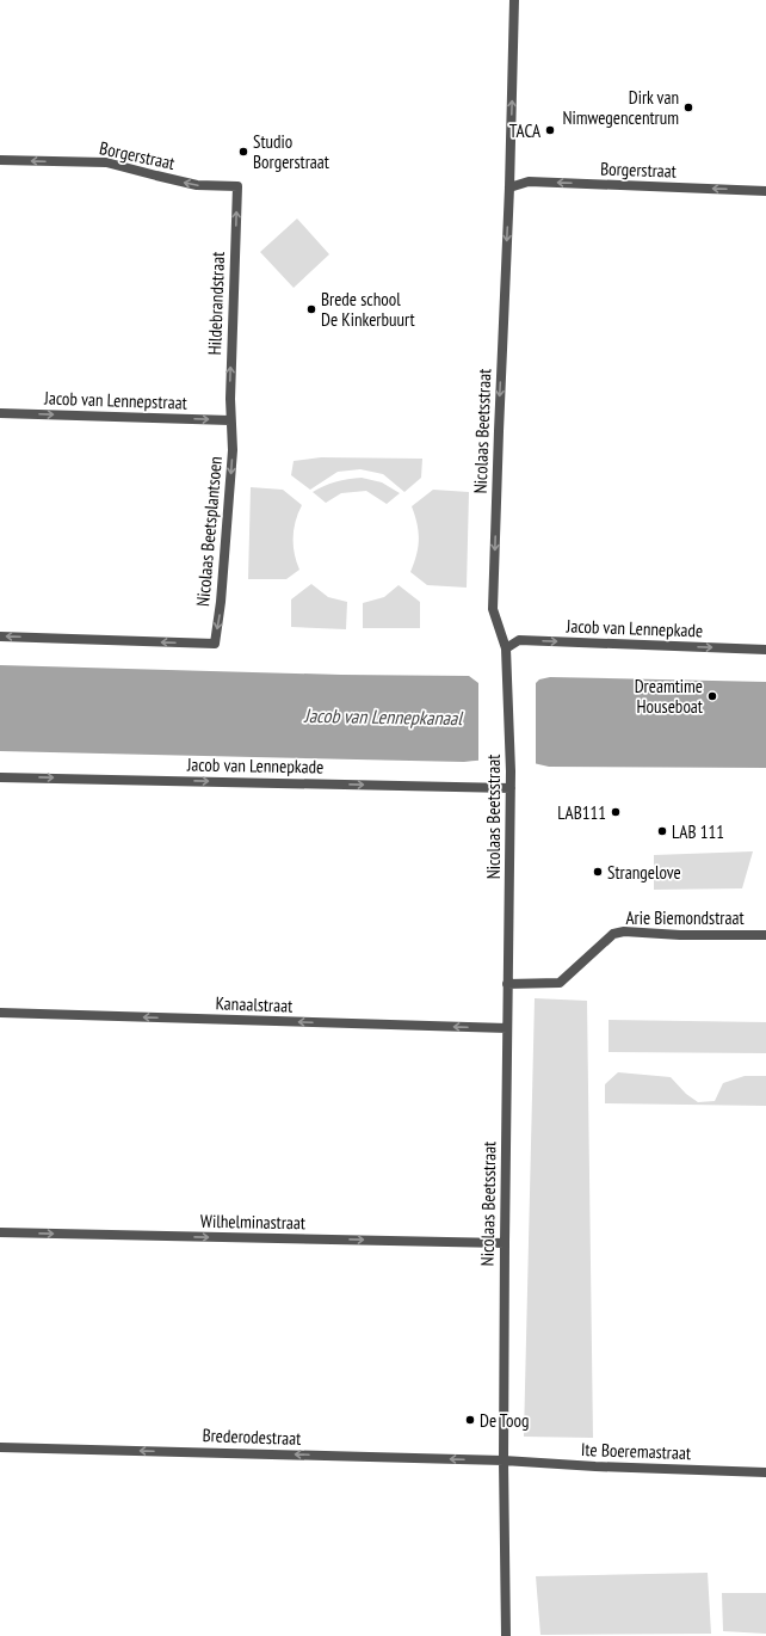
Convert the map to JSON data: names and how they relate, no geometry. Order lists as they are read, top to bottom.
{
  "streets": {
    "street": [
      "Borgerstraat",
      "Hildebrandstraat",
      "Jacob van Lennepstraat",
      "Nicolaas Beetsstraat",
      "Nicolaas Beetsplantsoen",
      "Jacob van Lennepkade",
      "Arie Biemondstraat",
      "Kanaalstraat",
      "Wilhelminastraat",
      "Brederodestraat",
      "Ite Boeremastraat"
    ]
  },
  "crossings": [
    ["Borgerstraat", "Hildebrandstraat"],
    ["Borgerstraat", "Nicolaas Beetsstraat"],
    ["Hildebrandstraat", "Jacob van Lennepstraat"],
    ["Hildebrandstraat", "Nicolaas Beetsplantsoen"],
    ["Jacob van Lennepstraat", "Nicolaas Beetsplantsoen"],
    ["Nicolaas Beetsstraat", "Jacob van Lennepkade"],
    ["Nicolaas Beetsstraat", "Arie Biemondstraat"],
    ["Nicolaas Beetsstraat", "Kanaalstraat"],
    ["Nicolaas Beetsstraat", "Wilhelminastraat"],
    ["Nicolaas Beetsstraat", "Brederodestraat"],
    ["Nicolaas Beetsstraat", "Ite Boeremastraat"],
    ["Brederodestraat", "Ite Boeremastraat"]
  ],
  "one_way": [
    "Borgerstraat",
    "Hildebrandstraat",
    "Jacob van Lennepstraat",
    "Jacob van Lennepkade",
    "Kanaalstraat",
    "Wilhelminastraat",
    "Brederodestraat"
  ],
  "water": ["Jacob van Lennepkanaal"],
  "places": [
    "Dirk van Nimwegencentrum",
    "TACA",
    "Studio Borgerstraat",
    "Brede school De Kinkerbuurt",
    "Dreamtime Houseboat",
    "LAB111",
    "LAB 111",
    "Strangelove",
    "De Toog"
  ]
}
